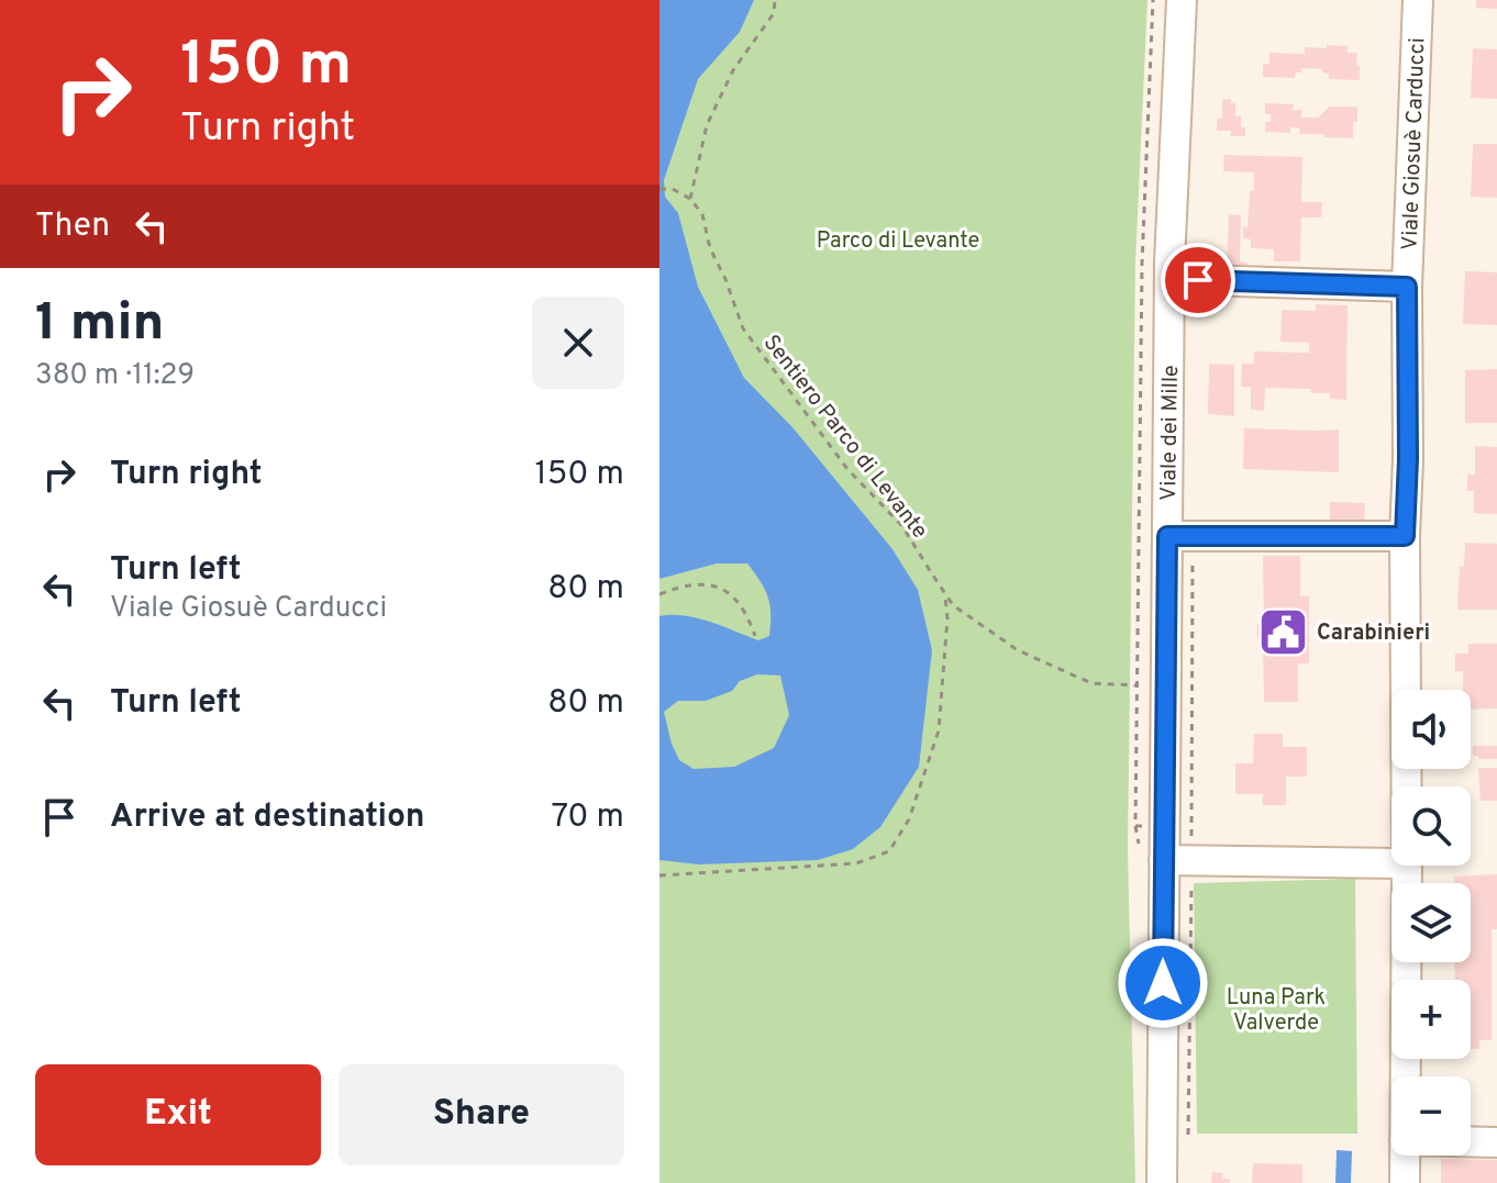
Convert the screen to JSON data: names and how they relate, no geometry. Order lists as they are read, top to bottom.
{
  "streets": {
    "street": ["Viale Giosuè Carducci", "Viale dei Mille"],
    "path": ["Sentiero Parco di Levante"]
  },
  "parks": ["Parco di Levante", "Luna Park Valverde"],
  "places": {
    "public building": ["Carabinieri"]
  },
  "page": {
    "turn": ["150 m", "Turn right"],
    "then": "Then",
    "heading": ["1 min", "380 m · 11:29"],
    "list": [
      {
        "name": "Turn right",
        "value": "150 m"
      },
      {
        "name": "Turn left",
        "note": "Viale Giosuè Carducci",
        "value": "80 m"
      },
      {
        "name": "Turn left",
        "value": "80 m"
      },
      {
        "name": "Arrive at destination",
        "value": "70 m"
      }
    ],
    "map_buttons": ["+", "−"],
    "buttons": ["Exit", "Share"]
  }
}
